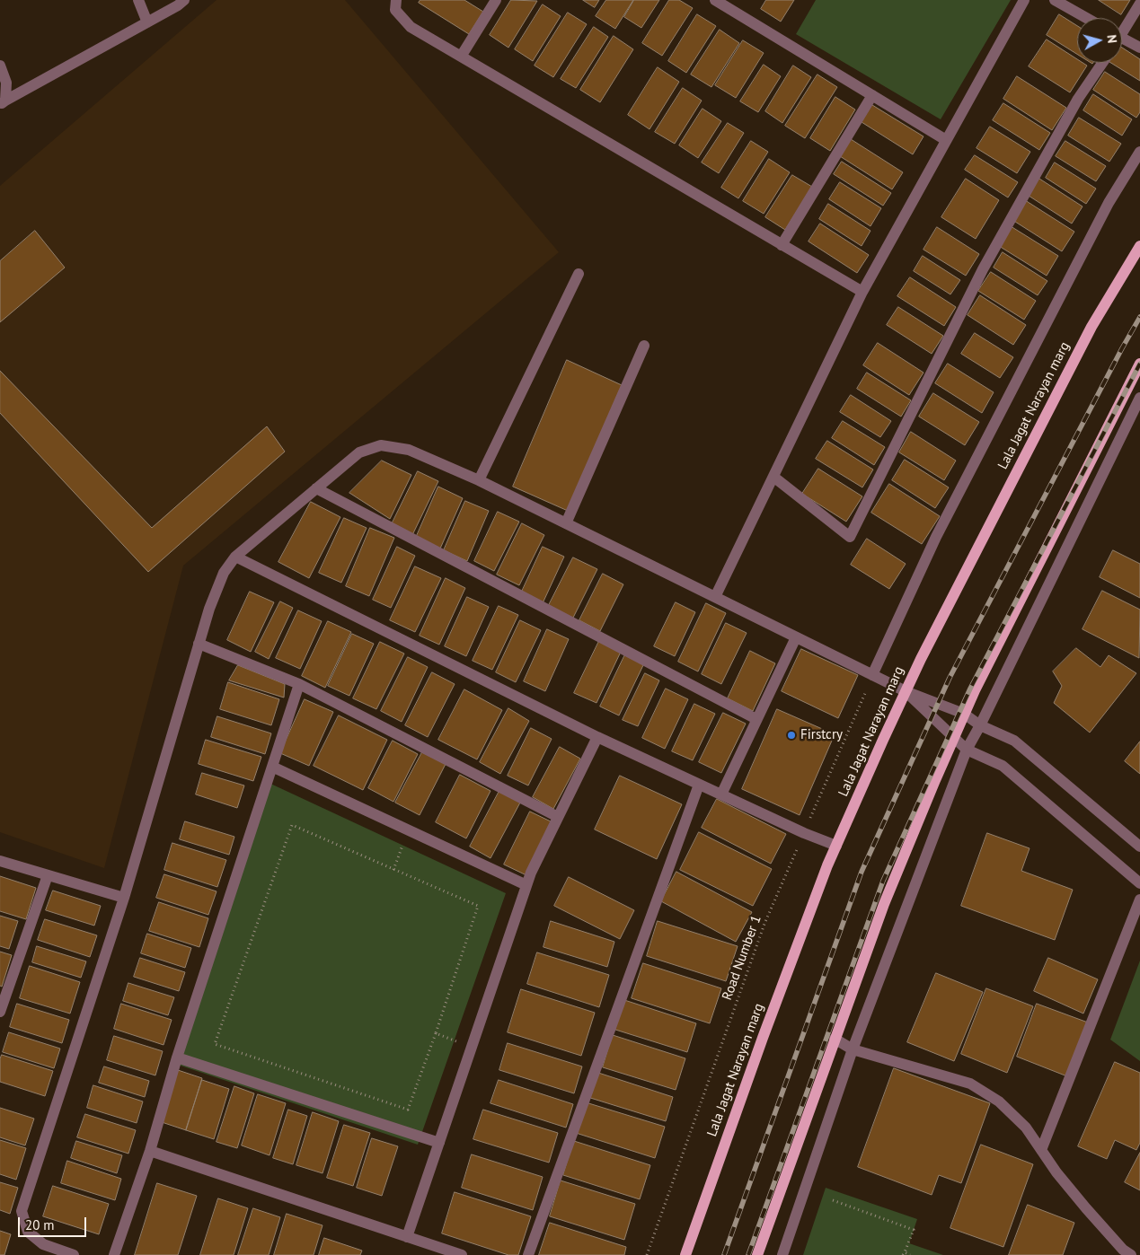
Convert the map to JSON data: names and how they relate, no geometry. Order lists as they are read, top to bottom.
{
  "streets": {
    "main road": ["Lala Jagat Narayan marg"],
    "path": ["Road Number 1"]
  },
  "places": ["Firstcry"],
  "scale_bar": "20 m",
  "north": "right"
}
